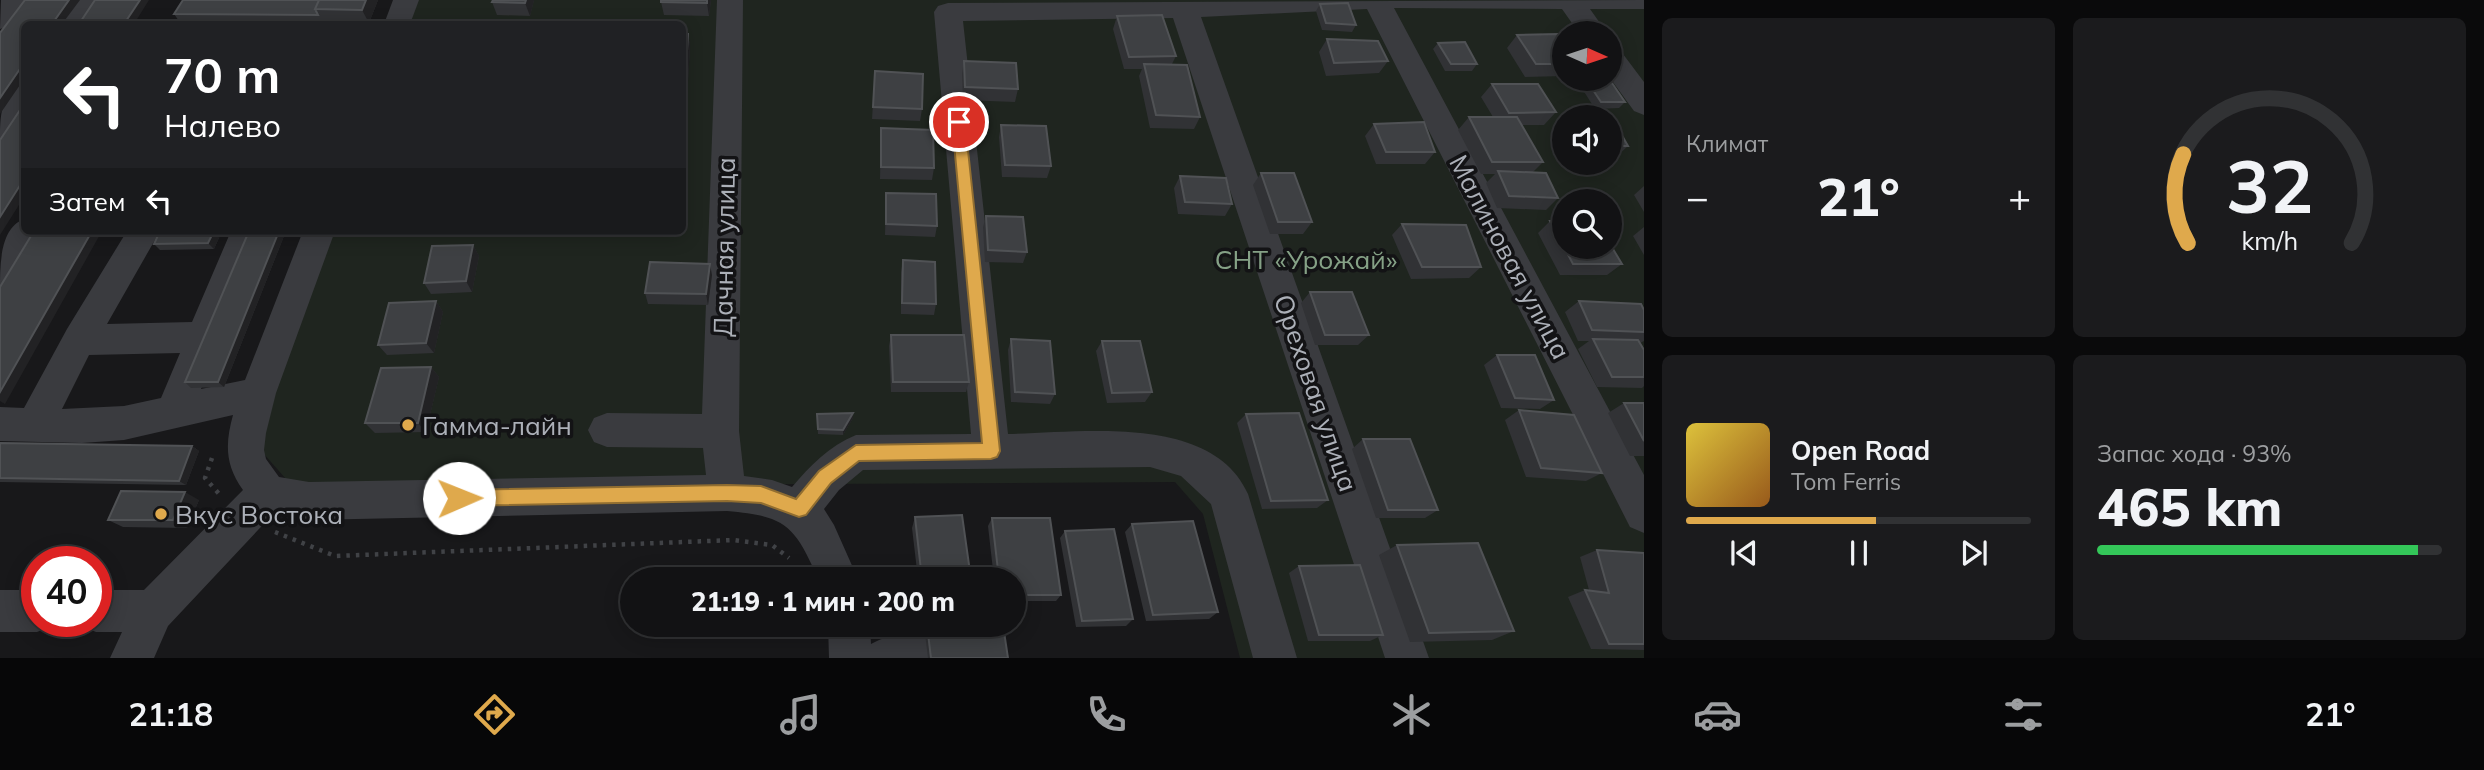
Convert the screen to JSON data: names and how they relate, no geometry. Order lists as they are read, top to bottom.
{
  "streets": {
    "street": ["Дачная улица", "Малиновая улица", "Ореховая улица"]
  },
  "parks": ["СНТ «Урожай»"],
  "places": ["Гамма-лайн", "Вкус Востока"],
  "north": "right",
  "page": {
    "tile": [
      "Климат",
      ["Запас хода · 93%", "465 km"]
    ],
    "turn": ["70 m", "Налево"],
    "then": "Затем",
    "heat": ["−", "21°", "+"],
    "song": ["Open Road", "Tom Ferris"],
    "limit": "40",
    "trip": "21:19 · 1 мин · 200 m",
    "tabs": ["21:18", "21°"],
    "gauge": ["32", "km/h"]
  }
}
